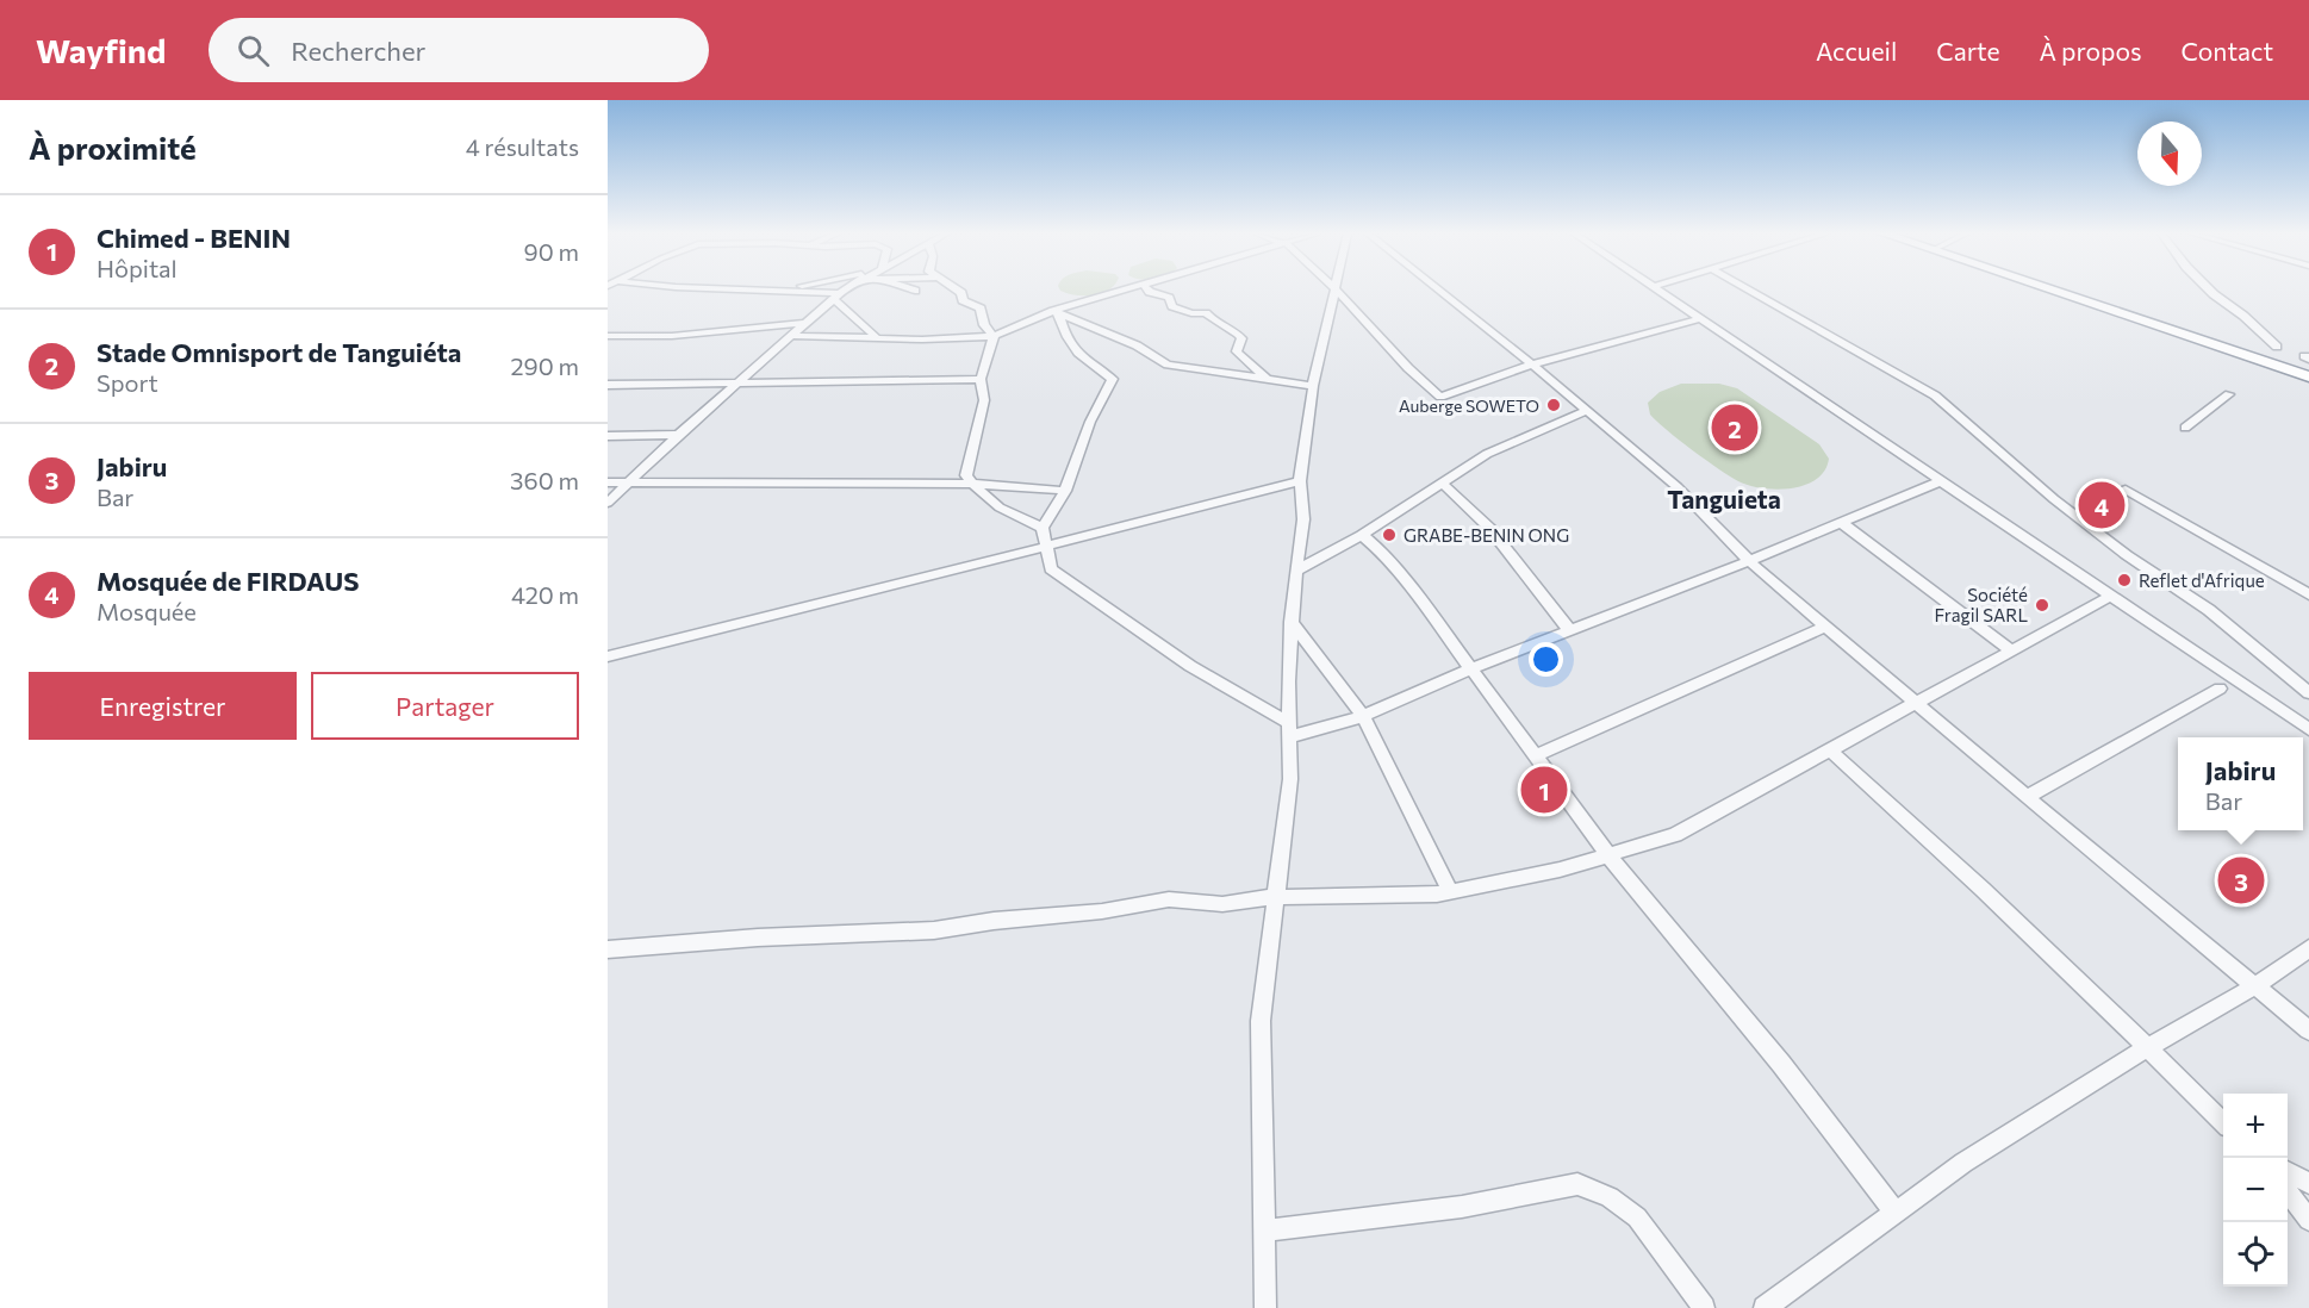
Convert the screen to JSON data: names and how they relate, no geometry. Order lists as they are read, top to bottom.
{
  "districts": ["Tanguieta"],
  "places": [
    "Auberge SOWETO",
    "GRABE-BENIN ONG",
    "Reflet d'Afrique",
    "Société Fragil SARL"
  ],
  "north": "bottom",
  "page": {
    "header": "Wayfind",
    "search": "Rechercher",
    "nav": [
      "Accueil",
      "Carte",
      "À propos",
      "Contact"
    ],
    "heading": ["À proximité", "4 résultats"],
    "list": [
      {
        "mark": "1",
        "name": "Chimed - BENIN",
        "note": "Hôpital",
        "value": "90 m"
      },
      {
        "mark": "2",
        "name": "Stade Omnisport de Tanguiéta",
        "note": "Sport",
        "value": "290 m"
      },
      {
        "mark": "3",
        "name": "Jabiru",
        "note": "Bar",
        "value": "360 m"
      },
      {
        "mark": "4",
        "name": "Mosquée de FIRDAUS",
        "note": "Mosquée",
        "value": "420 m"
      }
    ],
    "pins": [
      "2",
      "4",
      "1",
      "3"
    ],
    "buttons": ["Enregistrer", "Partager"],
    "popup": ["Jabiru", "Bar"],
    "map_buttons": ["+", "−"]
  }
}
